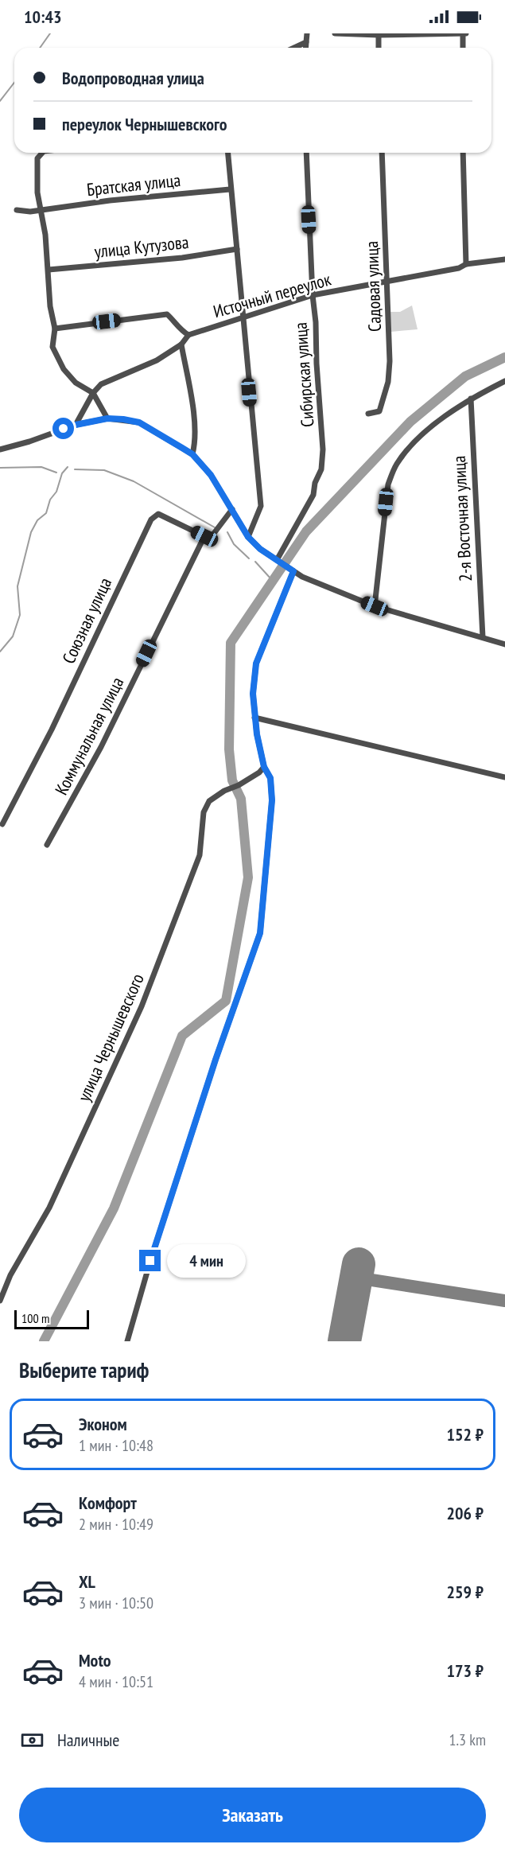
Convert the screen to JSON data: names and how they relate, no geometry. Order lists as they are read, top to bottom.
{
  "streets": {
    "street": [
      "Братская улица",
      "улица Кутузова",
      "Садовая улица",
      "Источный переулок",
      "Сибирская улица",
      "2-я Восточная улица",
      "Союзная улица",
      "Коммунальная улица",
      "улица Чернышевского"
    ]
  },
  "crossings": [
    ["Садовая улица", "Источный переулок"],
    ["Источный переулок", "Сибирская улица"],
    ["Союзная улица", "Коммунальная улица"]
  ],
  "scale_bar": "100 m",
  "page": {
    "status": "10:43",
    "banner": ["Водопроводная улица", "переулок Чернышевского"],
    "bubble": "4 мин",
    "scale": "100 m",
    "heading": "Выберите тариф",
    "list": [
      {
        "name": "Эконом",
        "note": "1 мин · 10:48",
        "value": "152 ₽"
      },
      {
        "name": "Комфорт",
        "note": "2 мин · 10:49",
        "value": "206 ₽"
      },
      {
        "name": "XL",
        "note": "3 мин · 10:50",
        "value": "259 ₽"
      },
      {
        "name": "Moto",
        "note": "4 мин · 10:51",
        "value": "173 ₽"
      }
    ],
    "pay": ["Наличные", "1.3 km"],
    "buttons": "Заказать"
  }
}
